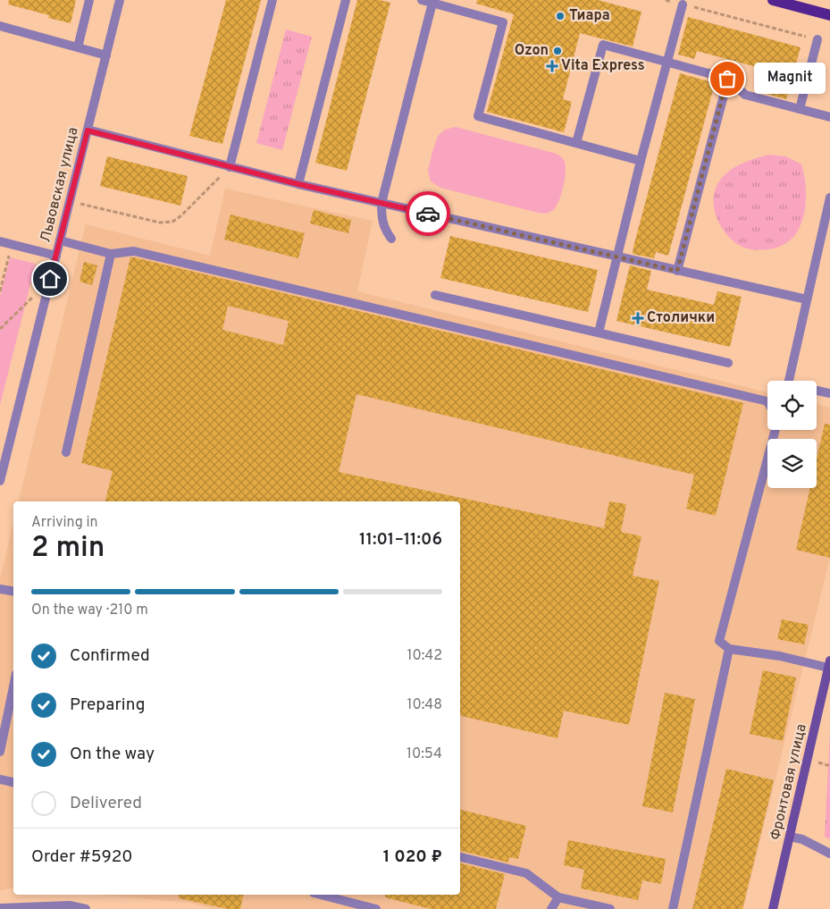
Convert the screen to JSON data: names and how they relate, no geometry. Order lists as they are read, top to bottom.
{
  "streets": {
    "main road": ["Фронтовая улица"],
    "street": ["Львовская улица"]
  },
  "places": {
    "other": ["Тиара", "Ozon", "Magnit"],
    "health": ["Vita Express", "Столички"]
  },
  "page": {
    "bubble": "Magnit",
    "heading": ["2 min", "Arriving in", "11:01–11:06"],
    "panel": ["Order #5920", "1 020 ₽"],
    "bar": "On the way · 210 m",
    "list": [
      ["Confirmed", "10:42"],
      ["Preparing", "10:48"],
      ["On the way", "10:54"],
      "Delivered"
    ]
  }
}
